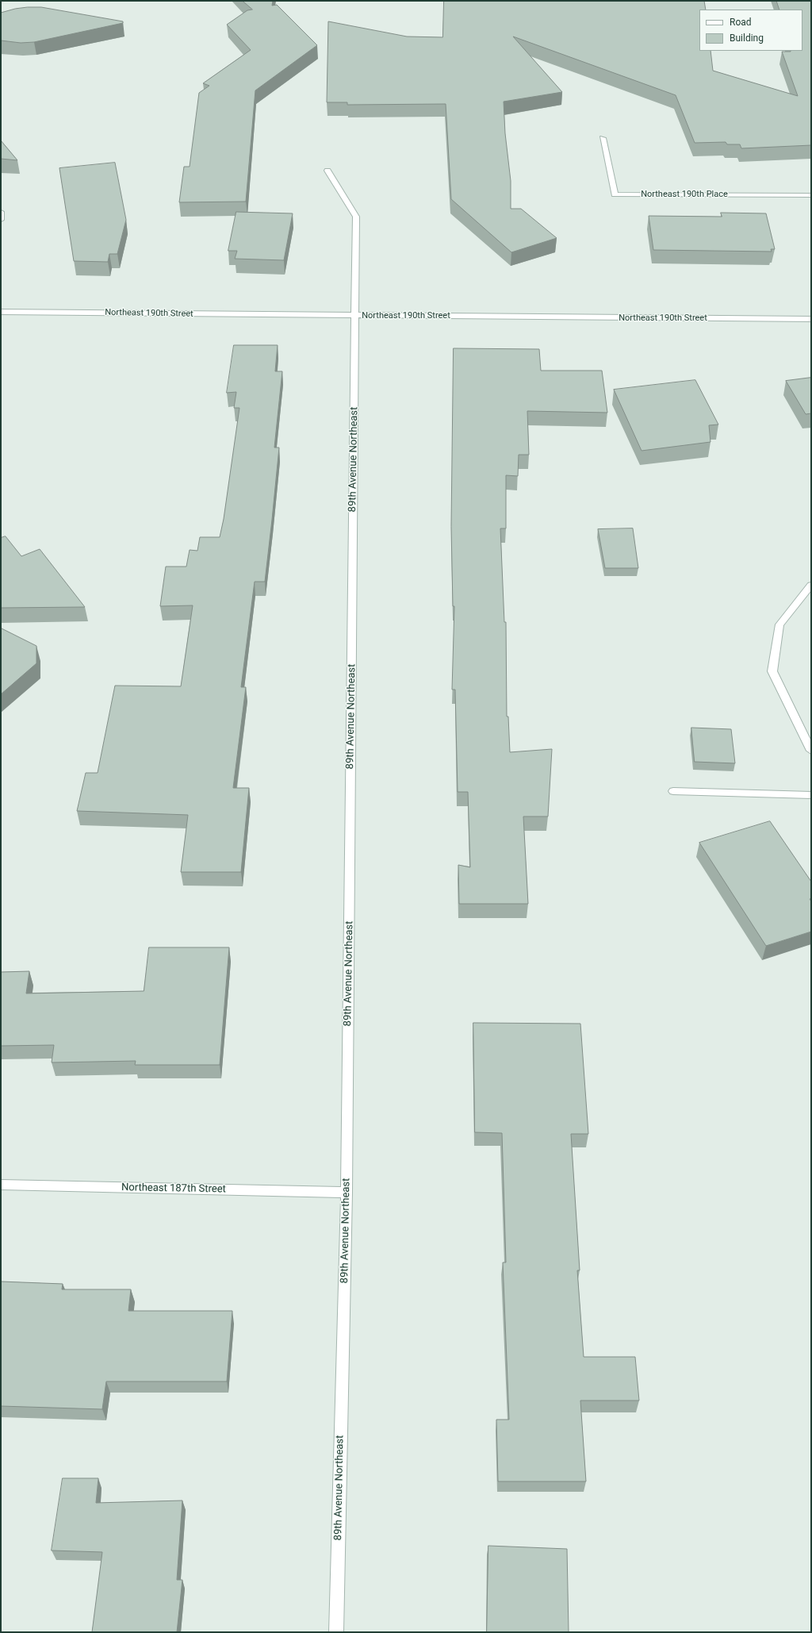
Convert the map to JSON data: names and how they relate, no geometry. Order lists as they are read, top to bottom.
{
  "streets": {
    "street": [
      "Northeast 190th Place",
      "Northeast 190th Street",
      "89th Avenue Northeast",
      "Northeast 187th Street"
    ]
  },
  "crossings": [
    ["Northeast 190th Street", "89th Avenue Northeast"],
    ["89th Avenue Northeast", "Northeast 187th Street"]
  ],
  "legend": ["Road", "Building"]
}
